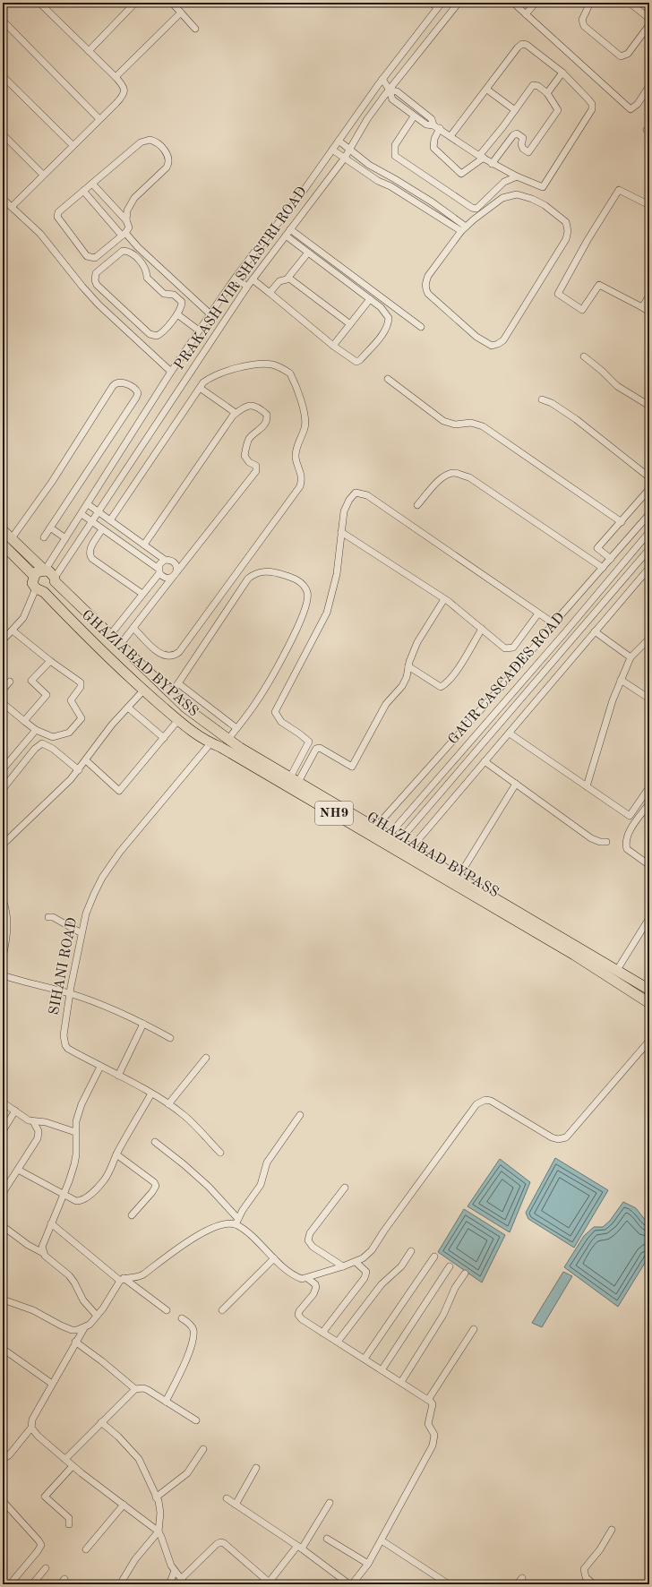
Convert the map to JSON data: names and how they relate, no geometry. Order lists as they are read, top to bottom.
{
  "streets": {
    "highway": ["GHAZIABAD BYPASS", "NH9"],
    "street": ["PRAKASH VIR SHASTRI ROAD", "GAUR CASCADES ROAD", "SIHANI ROAD"]
  },
  "crossings": [
    ["PRAKASH VIR SHASTRI ROAD", "GHAZIABAD BYPASS"],
    ["GHAZIABAD BYPASS", "GAUR CASCADES ROAD"],
    ["GHAZIABAD BYPASS", "SIHANI ROAD"]
  ]
}
